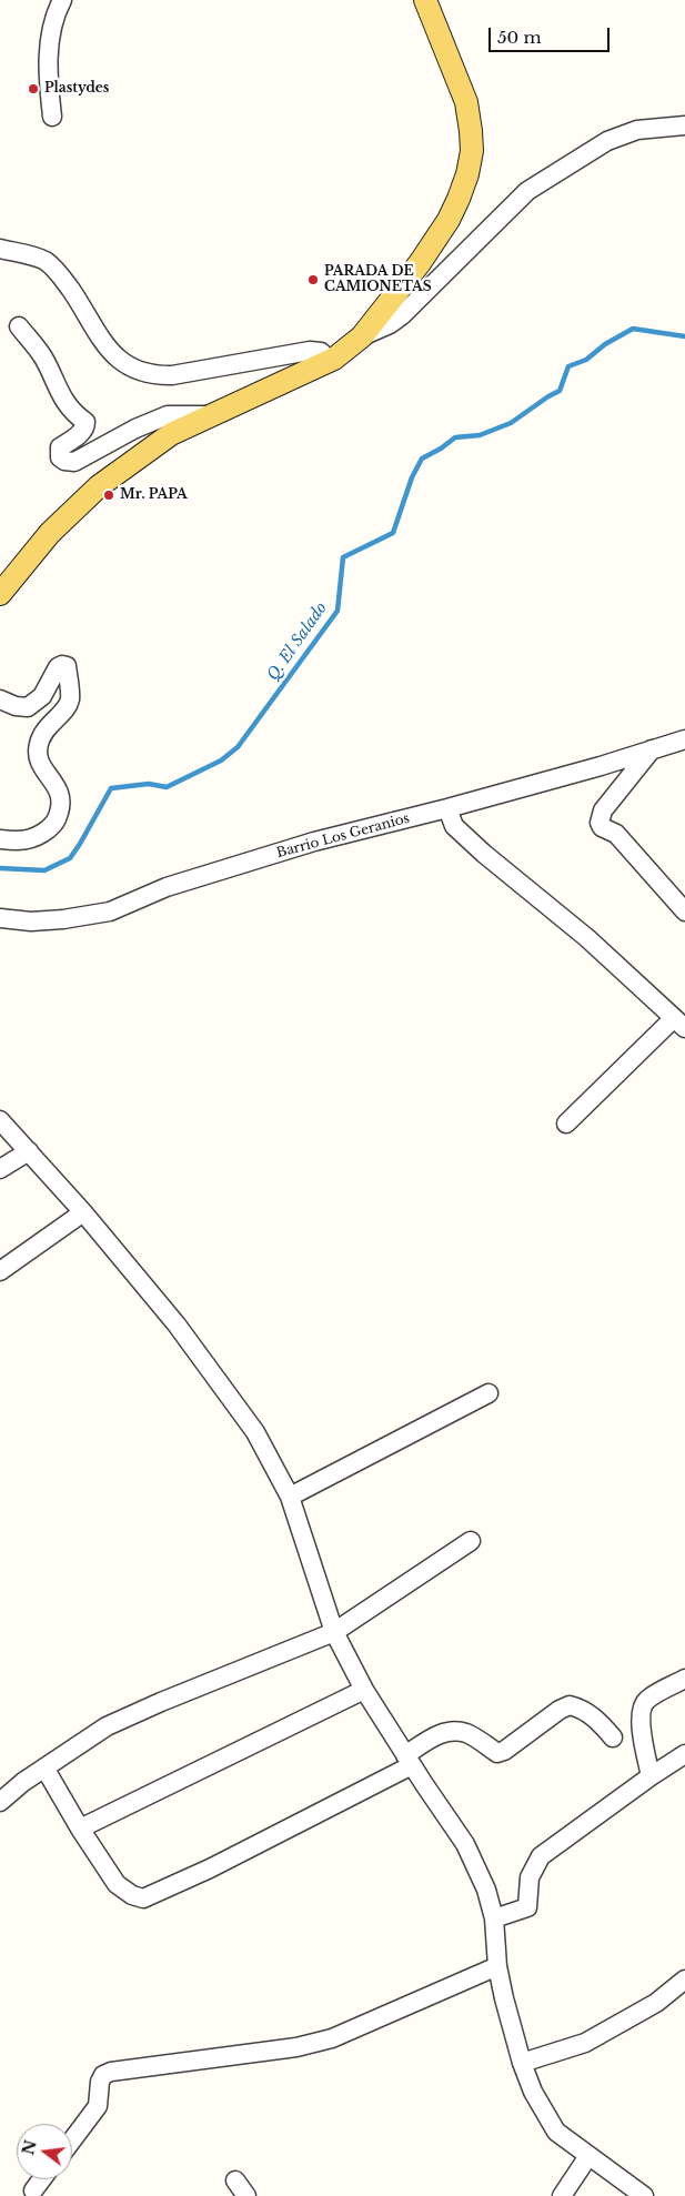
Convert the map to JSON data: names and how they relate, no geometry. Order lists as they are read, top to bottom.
{
  "streets": {
    "street": ["Barrio Los Geranios"]
  },
  "water": ["Q. El Salado"],
  "places": ["Plastydes", "PARADA DE CAMIONETAS", "Mr. PAPA"],
  "scale_bar": "50 m",
  "north": "left"
}
